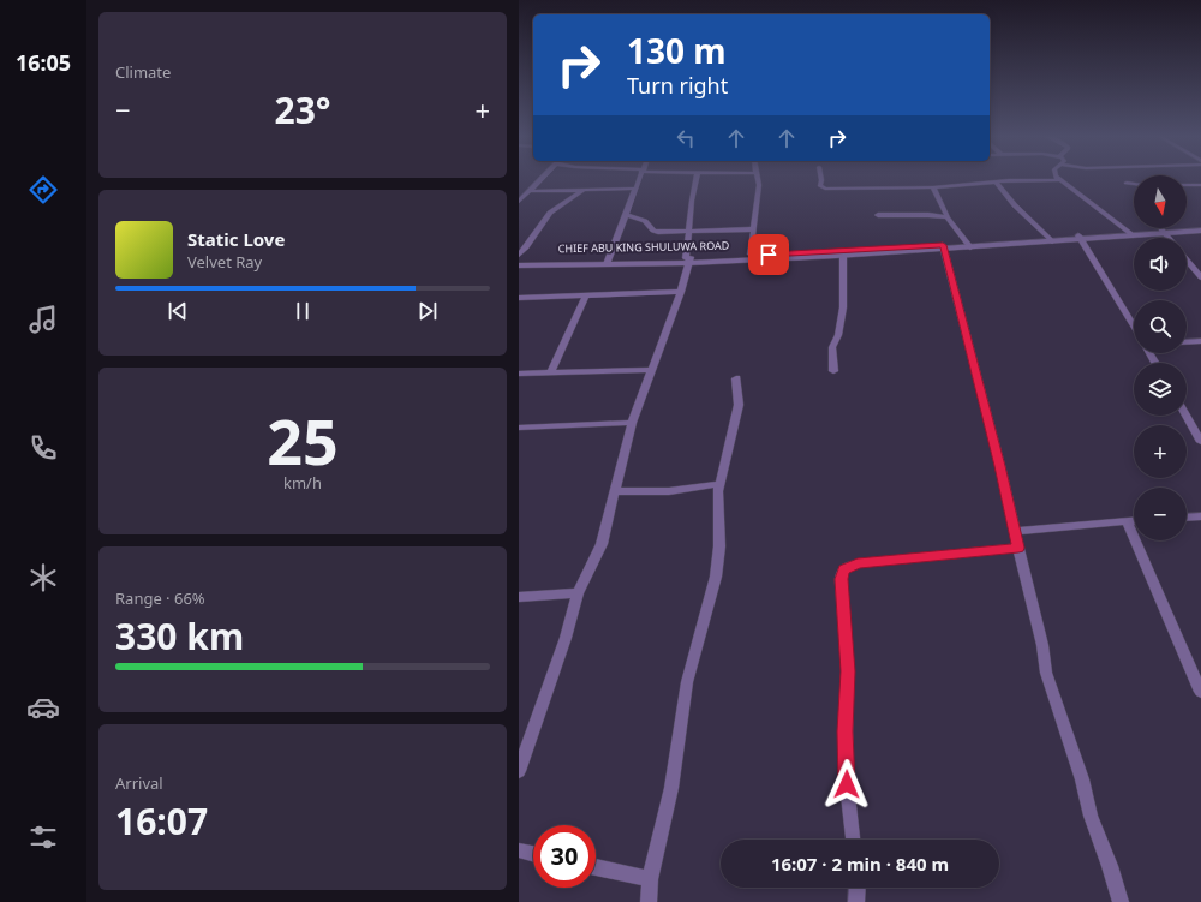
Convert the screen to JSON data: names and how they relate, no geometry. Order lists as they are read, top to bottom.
{
  "streets": {
    "street": ["CHIEF ABU KING SHULUWA ROAD"]
  },
  "north": "bottom",
  "page": {
    "tabs": "16:05",
    "tile": [
      "Climate",
      ["25", "km/h"],
      ["Range · 66%", "330 km"],
      ["Arrival", "16:07"]
    ],
    "turn": ["130 m", "Turn right"],
    "heat": ["−", "23°", "+"],
    "map_buttons": ["+", "−"],
    "song": ["Static Love", "Velvet Ray"],
    "limit": "30",
    "trip": "16:07 · 2 min · 840 m"
  }
}
